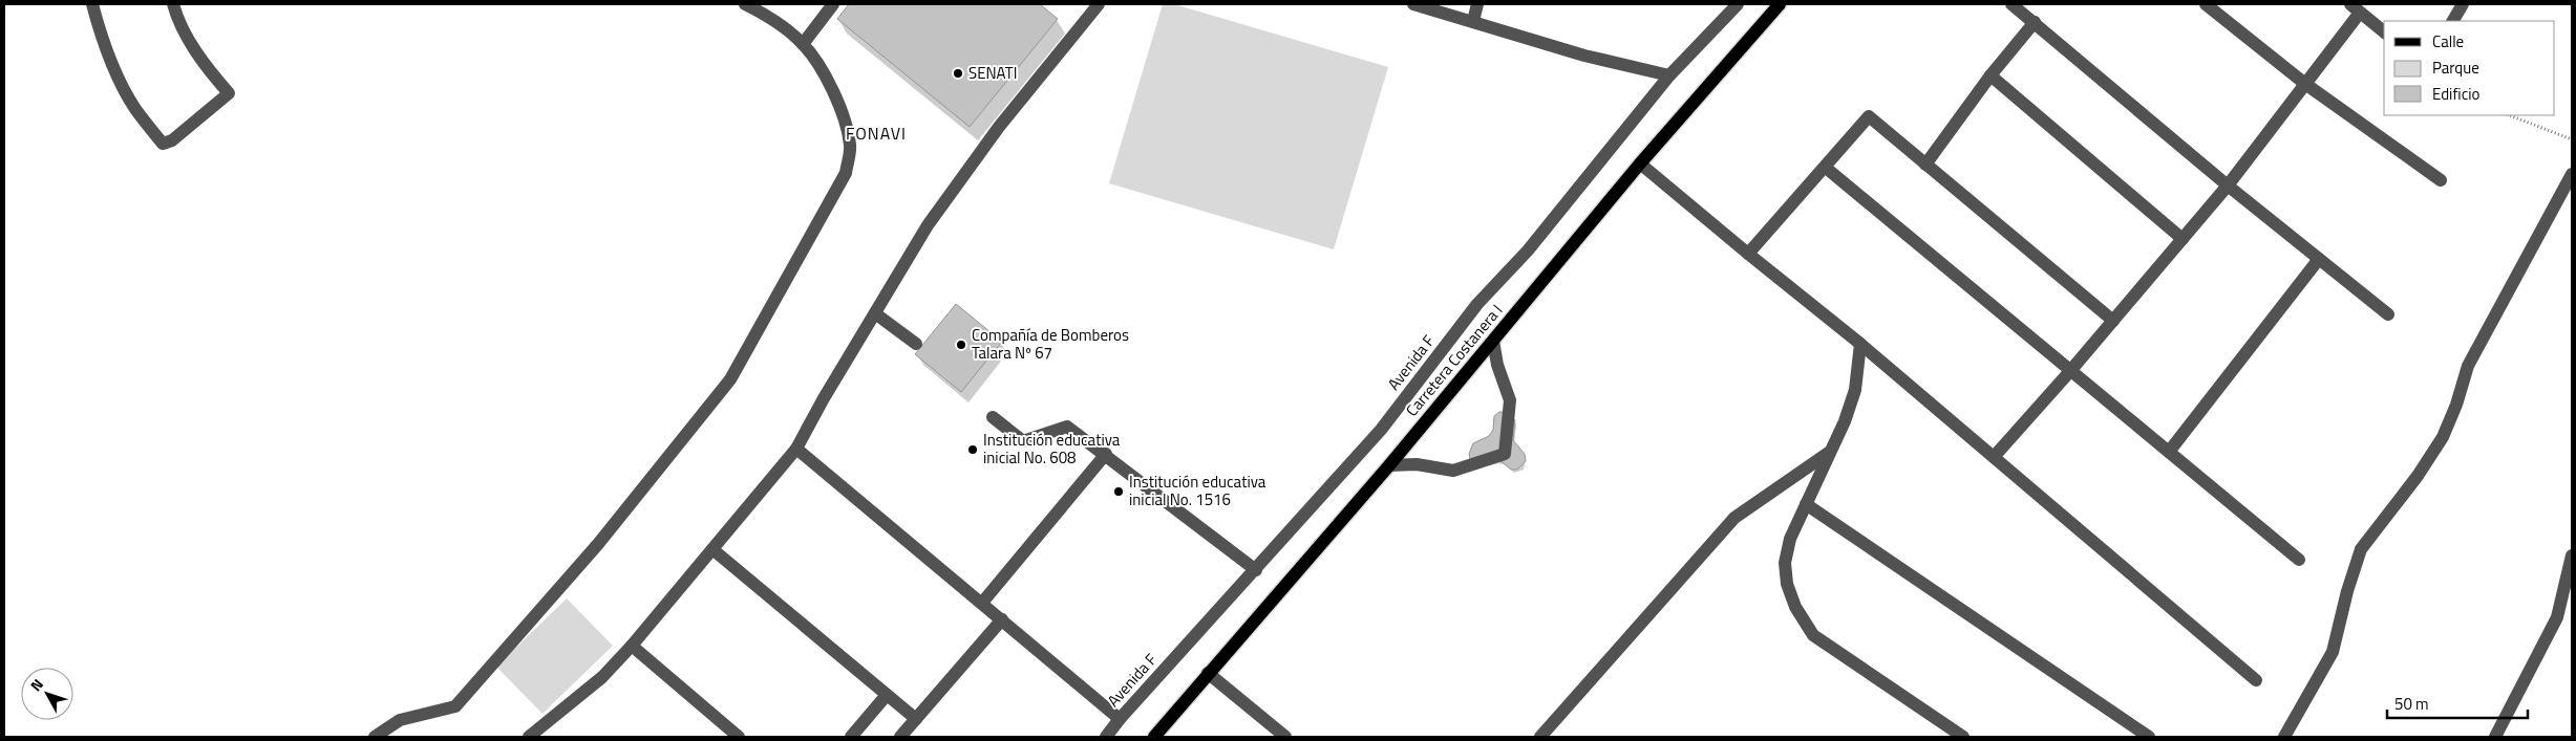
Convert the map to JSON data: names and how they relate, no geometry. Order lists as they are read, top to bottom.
{
  "streets": {
    "main road": ["Carretera Costanera I"],
    "street": ["Avenida F"]
  },
  "districts": ["FONAVI"],
  "places": [
    "SENATI",
    "Compañía de Bomberos Talara Nº 67",
    "Institución educativa inicial No. 608",
    "Institución educativa inicial No. 1516"
  ],
  "legend": ["Calle", "Parque", "Edificio"],
  "scale_bar": "50 m",
  "north": "top left"
}
